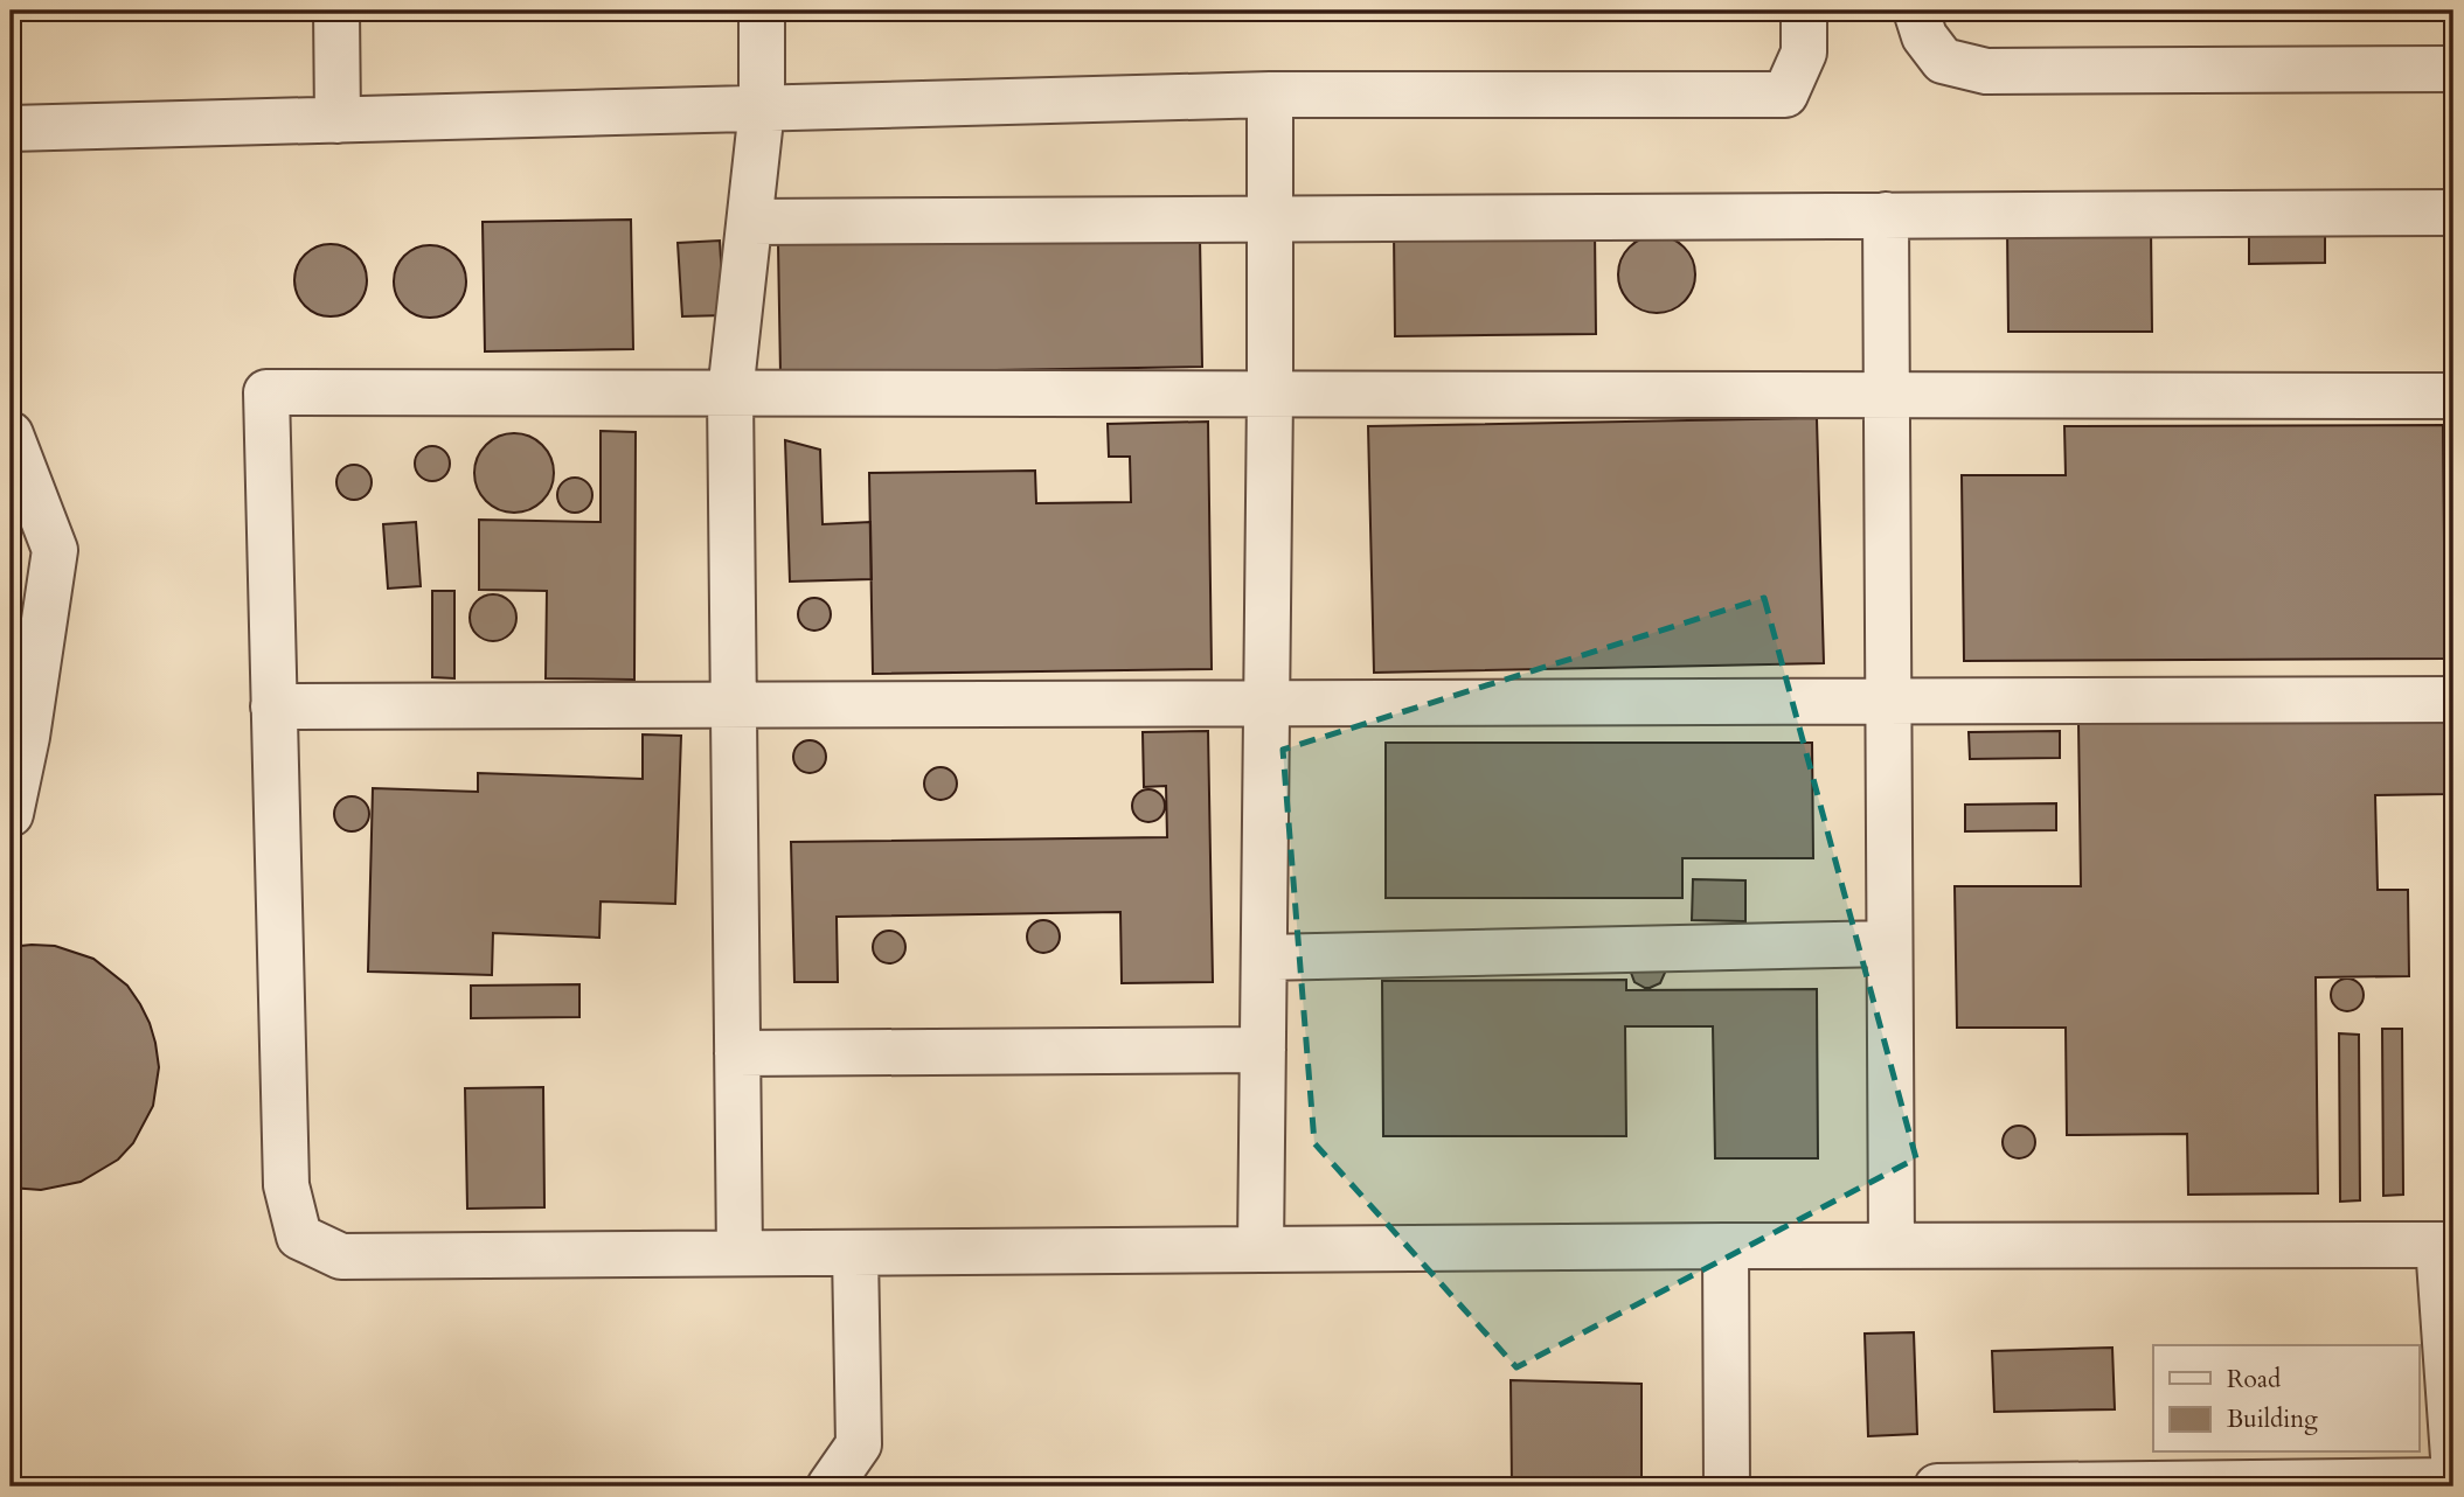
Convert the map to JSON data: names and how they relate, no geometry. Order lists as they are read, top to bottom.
{
  "legend": ["Road", "Building"]
}
